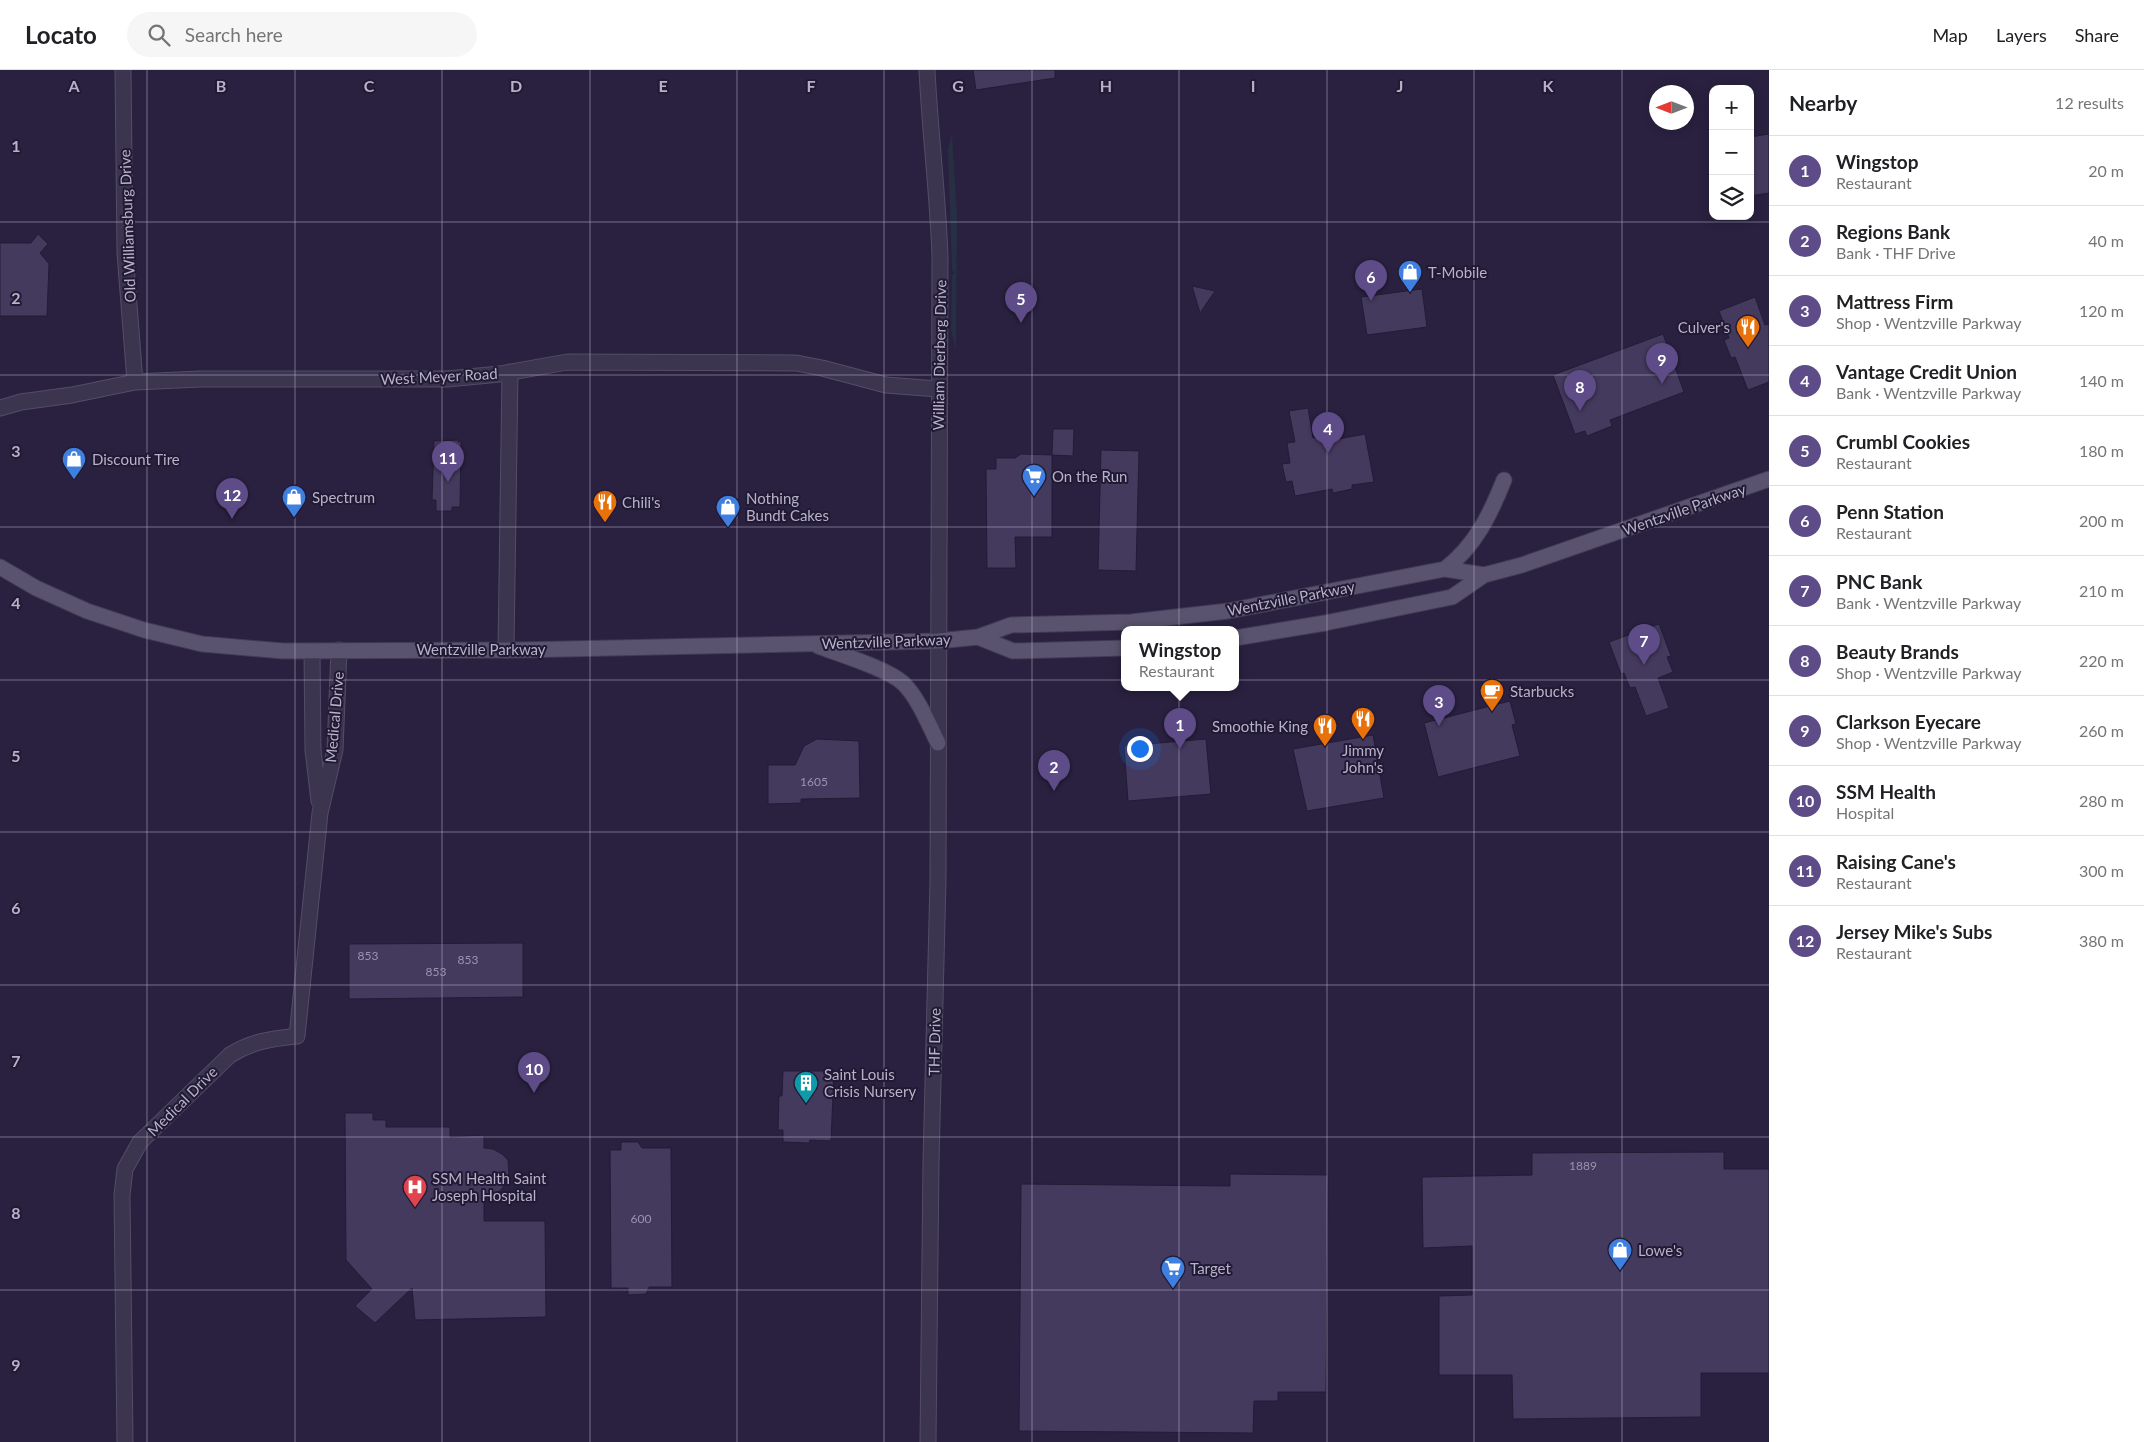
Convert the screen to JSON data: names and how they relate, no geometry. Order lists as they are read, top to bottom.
{
  "streets": {
    "main road": ["Wentzville Parkway"],
    "street": [
      "Old Williamsburg Drive",
      "William Dierberg Drive",
      "West Meyer Road",
      "Medical Drive",
      "THF Drive"
    ]
  },
  "crossings": [
    ["Old Williamsburg Drive", "West Meyer Road"],
    ["William Dierberg Drive", "West Meyer Road"],
    ["William Dierberg Drive", "Wentzville Parkway"],
    ["William Dierberg Drive", "THF Drive"],
    ["Wentzville Parkway", "Medical Drive"],
    ["Wentzville Parkway", "THF Drive"]
  ],
  "places": {
    "shop": [
      "T-Mobile",
      "Discount Tire",
      "Spectrum",
      "Nothing Bundt Cakes",
      "Lowe's"
    ],
    "restaurant": [
      "Culver's",
      "Chili's",
      "Jimmy John's",
      "Smoothie King"
    ],
    "supermarket": ["On the Run", "Target"],
    "cafe": ["Starbucks"],
    "building": ["Saint Louis Crisis Nursery"],
    "hospital": ["SSM Health Saint Joseph Hospital"]
  },
  "house_numbers": [
    "1605",
    "853",
    "853",
    "853",
    "1889",
    "600"
  ],
  "north": "left",
  "page": {
    "header": "Locato",
    "search": "Search here",
    "nav": ["Map", "Layers", "Share"],
    "heading": ["Nearby", "12 results"],
    "map_buttons": ["+", "−"],
    "list": [
      {
        "mark": "1",
        "name": "Wingstop",
        "note": "Restaurant",
        "value": "20 m"
      },
      {
        "mark": "2",
        "name": "Regions Bank",
        "note": "Bank · THF Drive",
        "value": "40 m"
      },
      {
        "mark": "3",
        "name": "Mattress Firm",
        "note": "Shop · Wentzville Parkway",
        "value": "120 m"
      },
      {
        "mark": "4",
        "name": "Vantage Credit Union",
        "note": "Bank · Wentzville Parkway",
        "value": "140 m"
      },
      {
        "mark": "5",
        "name": "Crumbl Cookies",
        "note": "Restaurant",
        "value": "180 m"
      },
      {
        "mark": "6",
        "name": "Penn Station",
        "note": "Restaurant",
        "value": "200 m"
      },
      {
        "mark": "7",
        "name": "PNC Bank",
        "note": "Bank · Wentzville Parkway",
        "value": "210 m"
      },
      {
        "mark": "8",
        "name": "Beauty Brands",
        "note": "Shop · Wentzville Parkway",
        "value": "220 m"
      },
      {
        "mark": "9",
        "name": "Clarkson Eyecare",
        "note": "Shop · Wentzville Parkway",
        "value": "260 m"
      },
      {
        "mark": "10",
        "name": "SSM Health",
        "note": "Hospital",
        "value": "280 m"
      },
      {
        "mark": "11",
        "name": "Raising Cane's",
        "note": "Restaurant",
        "value": "300 m"
      },
      {
        "mark": "12",
        "name": "Jersey Mike's Subs",
        "note": "Restaurant",
        "value": "380 m"
      }
    ],
    "pins": [
      "6",
      "5",
      "9",
      "8",
      "4",
      "11",
      "12",
      "7",
      "3",
      "1",
      "2",
      "10"
    ],
    "popup": ["Wingstop", "Restaurant"]
  },
  "grid": {
    "columns": [
      "A",
      "B",
      "C",
      "D",
      "E",
      "F",
      "G",
      "H",
      "I",
      "J",
      "K"
    ],
    "rows": [
      "1",
      "2",
      "3",
      "4",
      "5",
      "6",
      "7",
      "8",
      "9"
    ]
  }
}
